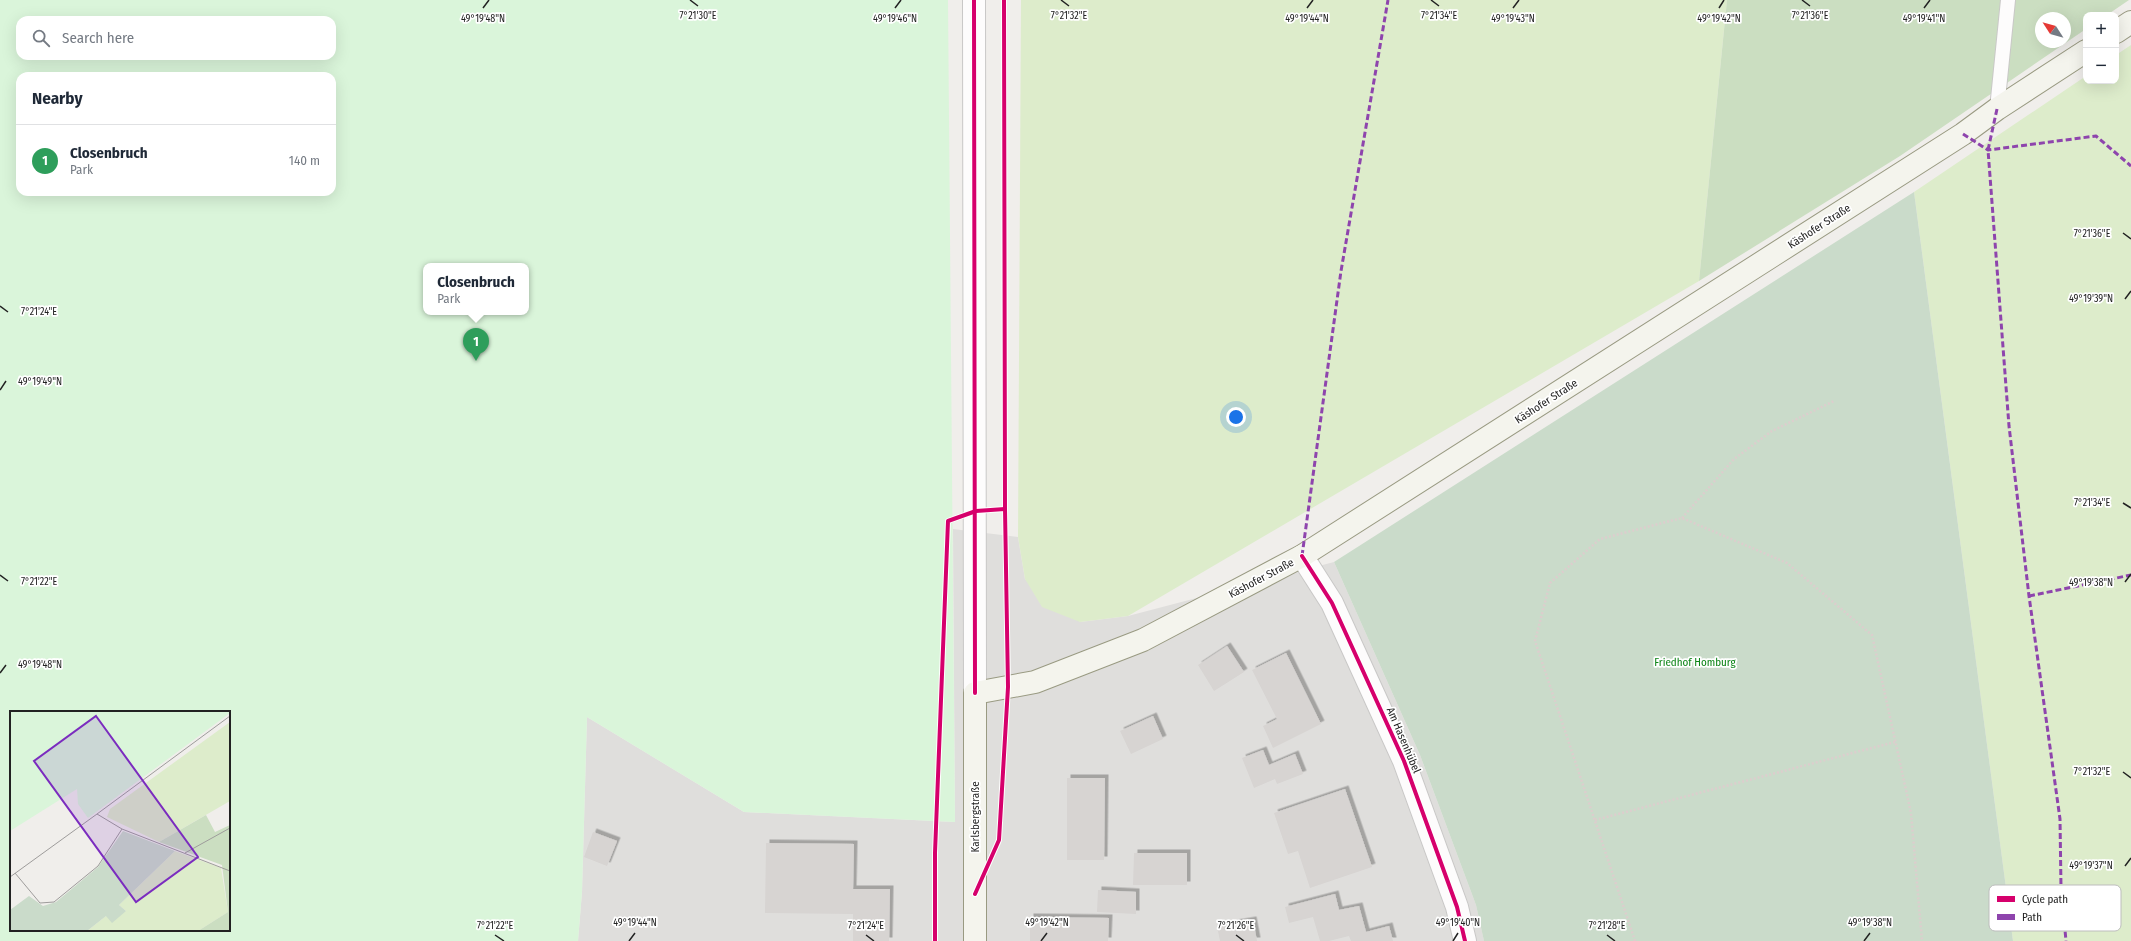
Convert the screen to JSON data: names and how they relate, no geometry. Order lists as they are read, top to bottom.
{
  "streets": {
    "main road": ["Käshofer Straße", "Karlsbergstraße"],
    "street": ["Am Hasenhübel"]
  },
  "crossings": [
    ["Käshofer Straße", "Am Hasenhübel"],
    ["Käshofer Straße", "Karlsbergstraße"]
  ],
  "parks": ["Friedhof Homburg"],
  "legend": ["Cycle path", "Path"],
  "north": "top left",
  "page": {
    "map_buttons": ["+", "−"],
    "search": "Search here",
    "heading": "Nearby",
    "list": [
      {
        "mark": "1",
        "name": "Closenbruch",
        "note": "Park",
        "value": "140 m"
      }
    ],
    "popup": ["Closenbruch", "Park"],
    "pins": "1"
  },
  "coordinates": [
    "7°21'30\"E",
    "7°21'32\"E",
    "7°21'34\"E",
    "7°21'36\"E",
    "49°19'48\"N",
    "49°19'46\"N",
    "49°19'44\"N",
    "49°19'43\"N",
    "49°19'42\"N",
    "49°19'41\"N",
    "49°19'39\"N",
    "7°21'24\"E",
    "49°19'49\"N",
    "7°21'22\"E",
    "49°19'38\"N",
    "49°19'37\"N",
    "49°19'40\"N",
    "7°21'26\"E",
    "7°21'28\"E"
  ]
}
